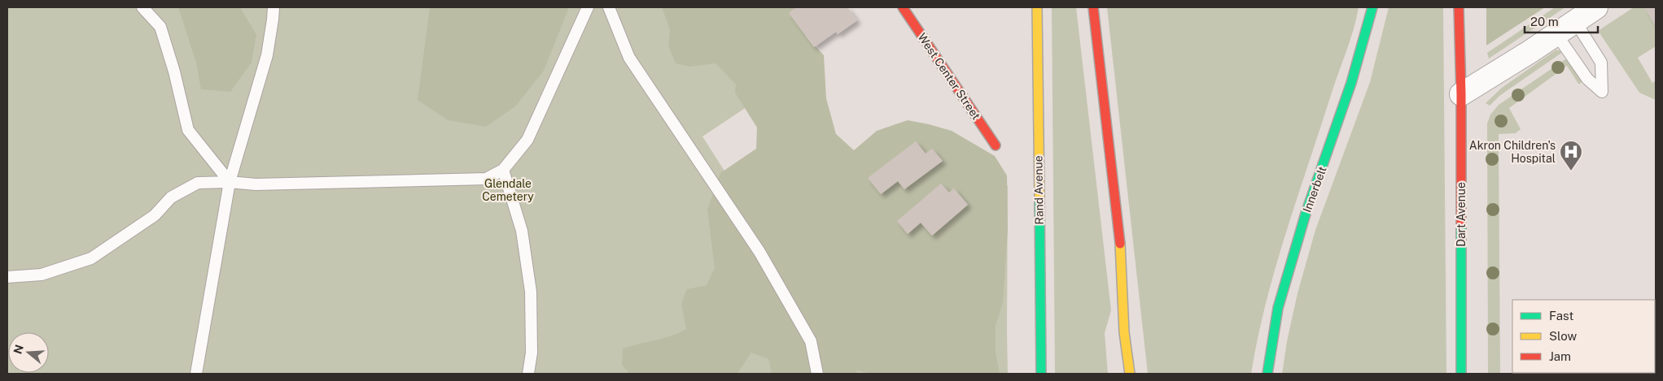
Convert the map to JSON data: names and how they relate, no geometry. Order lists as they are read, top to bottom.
{
  "streets": {
    "main road": [
      "West Center Street",
      "Innerbelt",
      "Rand Avenue",
      "Dart Avenue"
    ]
  },
  "parks": ["Glendale Cemetery"],
  "places": {
    "hospital": ["Akron Children's Hospital"]
  },
  "legend": ["Fast", "Slow", "Jam"],
  "scale_bar": "20 m",
  "north": "left"
}
